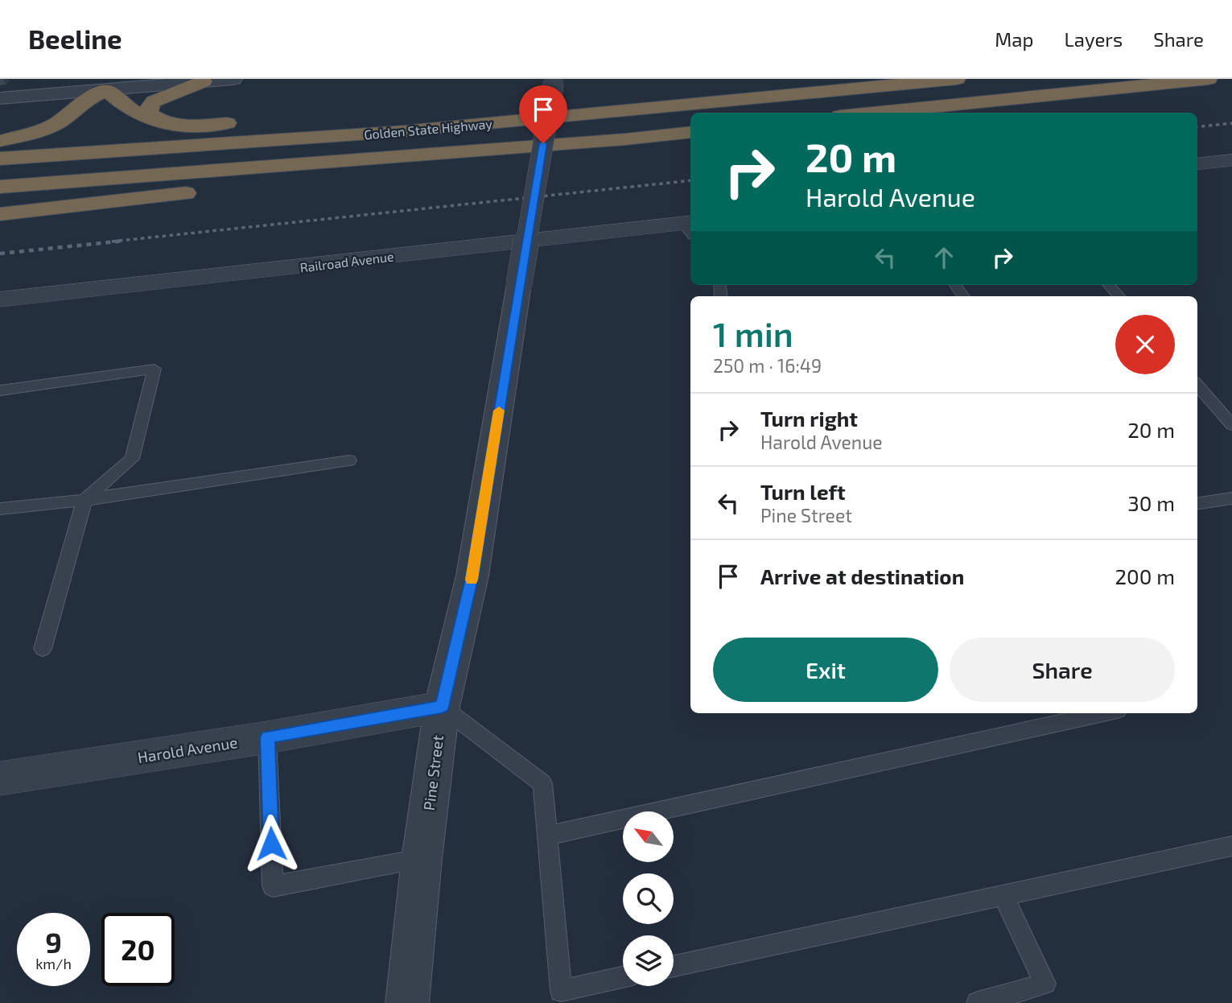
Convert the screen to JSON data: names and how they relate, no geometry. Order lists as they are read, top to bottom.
{
  "streets": {
    "highway": ["Golden State Highway"],
    "street": ["Railroad Avenue", "Harold Avenue", "Pine Street"]
  },
  "crossings": [
    ["Harold Avenue", "Pine Street"]
  ],
  "north": "top left",
  "page": {
    "header": "Beeline",
    "nav": ["Map", "Layers", "Share"],
    "turn": ["20 m", "Harold Avenue"],
    "heading": ["1 min", "250 m · 16:49"],
    "list": [
      {
        "name": "Turn right",
        "note": "Harold Avenue",
        "value": "20 m"
      },
      {
        "name": "Turn left",
        "note": "Pine Street",
        "value": "30 m"
      },
      {
        "name": "Arrive at destination",
        "value": "200 m"
      }
    ],
    "buttons": ["Exit", "Share"],
    "speed": "9 km/h",
    "limit": "20"
  }
}
